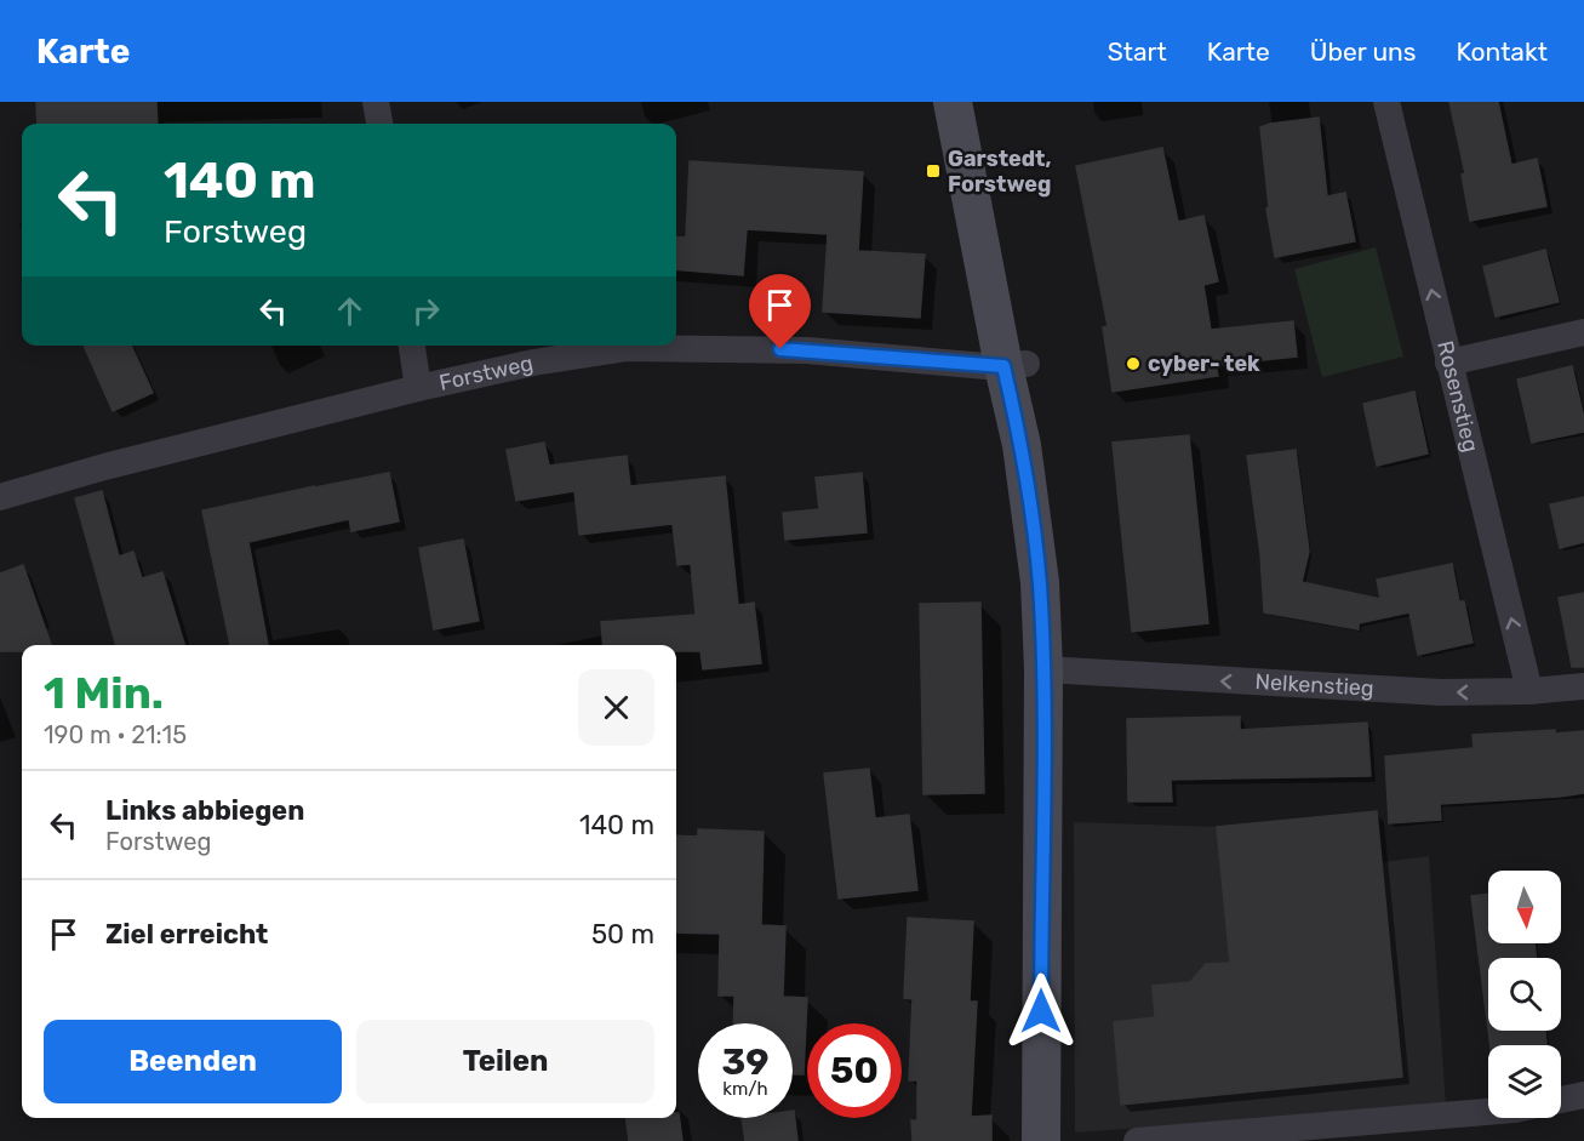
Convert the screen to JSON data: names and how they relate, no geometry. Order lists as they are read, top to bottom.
{
  "streets": {
    "street": ["Forstweg", "Rosenstieg", "Nelkenstieg"]
  },
  "crossings": [
    ["Rosenstieg", "Nelkenstieg"]
  ],
  "one_way": ["Rosenstieg", "Nelkenstieg"],
  "places": {
    "transit": ["Garstedt, Forstweg"],
    "other": ["cyber- tek"]
  },
  "north": "bottom",
  "page": {
    "header": "Karte",
    "nav": [
      "Start",
      "Karte",
      "Über uns",
      "Kontakt"
    ],
    "turn": ["140 m", "Forstweg"],
    "heading": ["1 Min.", "190 m · 21:15"],
    "list": [
      {
        "name": "Links abbiegen",
        "note": "Forstweg",
        "value": "140 m"
      },
      {
        "name": "Ziel erreicht",
        "value": "50 m"
      }
    ],
    "buttons": ["Beenden", "Teilen"],
    "speed": "39 km/h",
    "limit": "50"
  }
}
